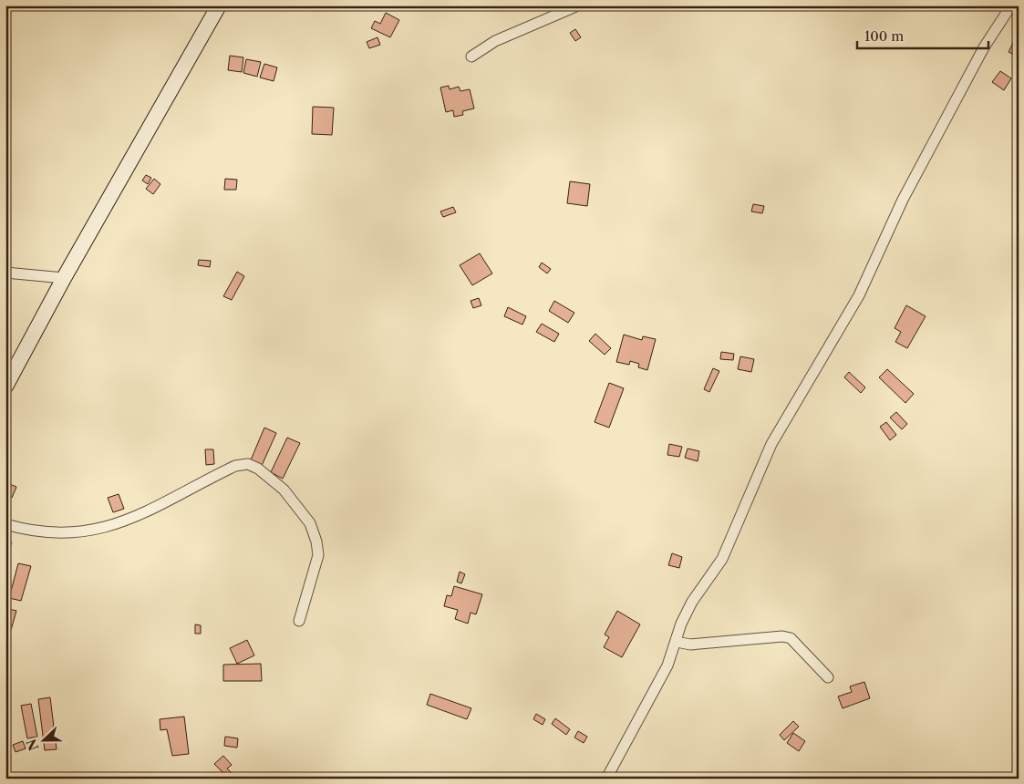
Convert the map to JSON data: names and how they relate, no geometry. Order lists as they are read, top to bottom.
{
  "scale_bar": "100 m",
  "north": "left"
}
